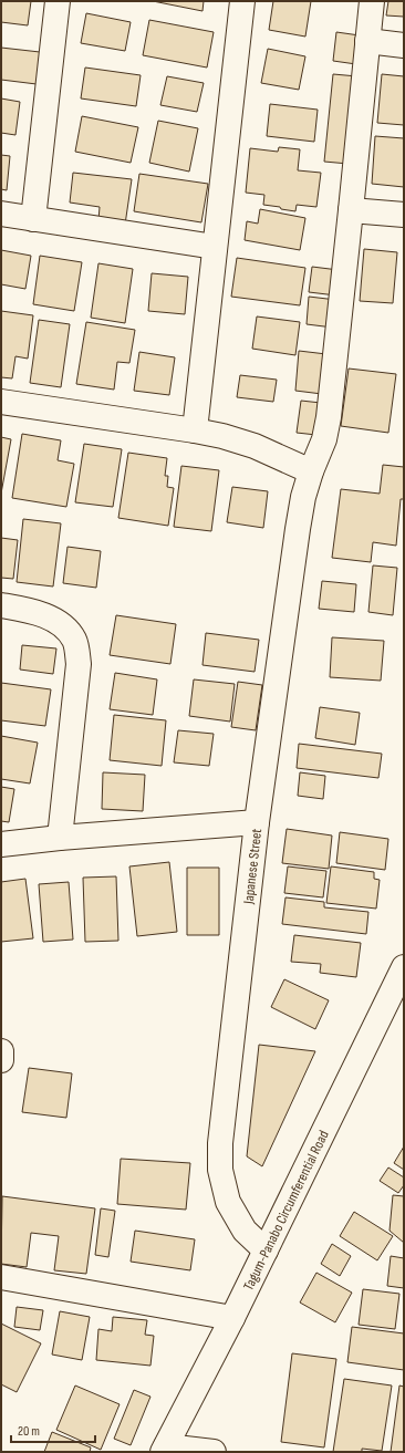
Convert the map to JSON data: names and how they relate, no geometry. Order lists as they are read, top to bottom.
{
  "streets": {
    "street": ["Japanese Street", "Tagum-Panabo Circumferential Road"]
  },
  "crossings": [
    ["Japanese Street", "Tagum-Panabo Circumferential Road"]
  ],
  "scale_bar": "20 m"
}
